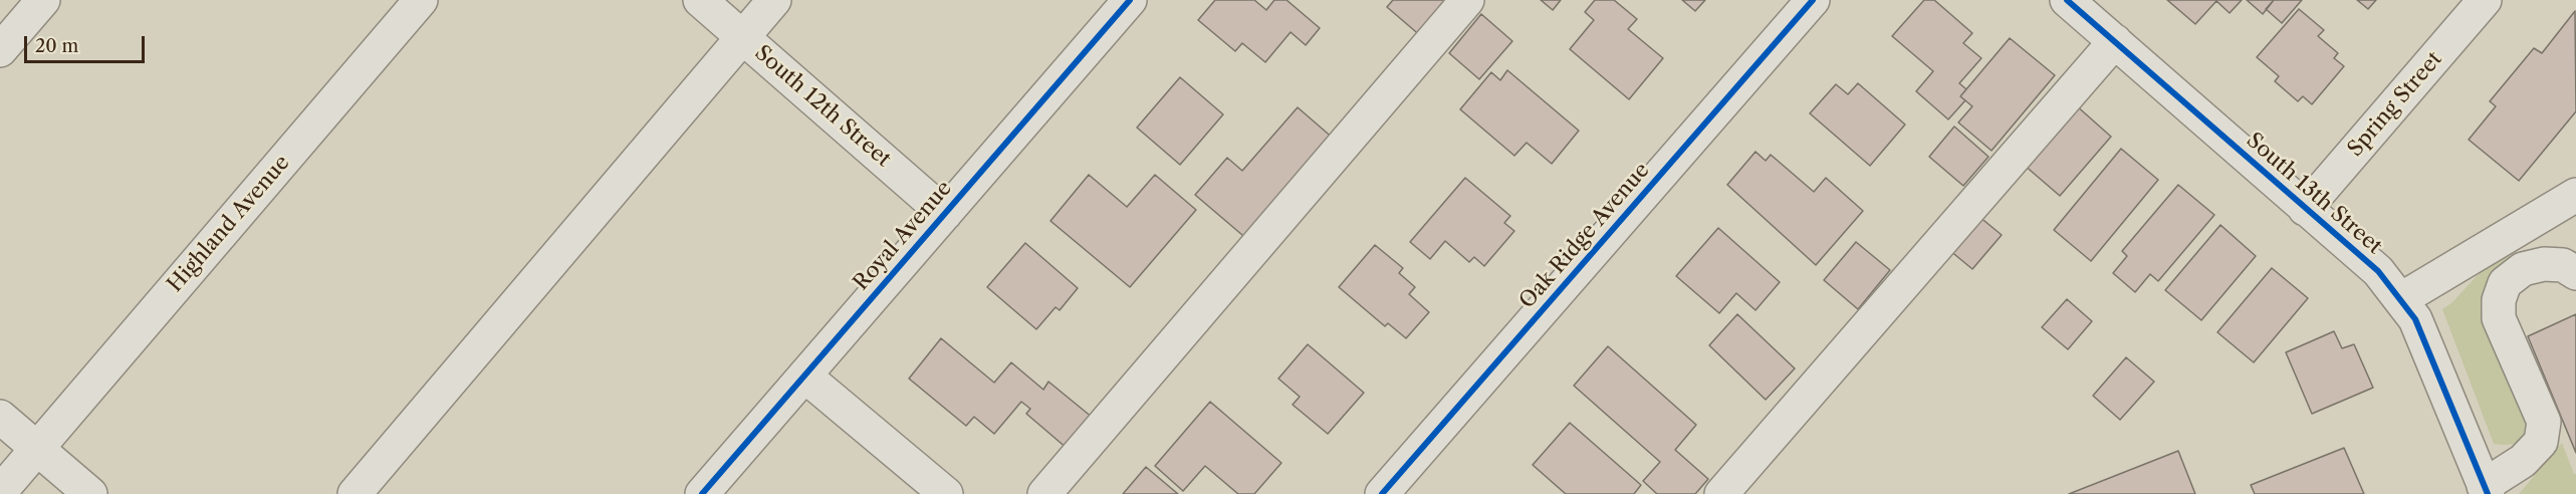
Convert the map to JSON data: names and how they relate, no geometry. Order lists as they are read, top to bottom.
{
  "streets": {
    "street": [
      "Spring Street",
      "South 12th Street",
      "South 13th Street",
      "Highland Avenue",
      "Royal Avenue",
      "Oak Ridge Avenue"
    ]
  },
  "crossings": [
    ["Spring Street", "South 13th Street"],
    ["South 12th Street", "Royal Avenue"]
  ],
  "scale_bar": "20 m"
}
